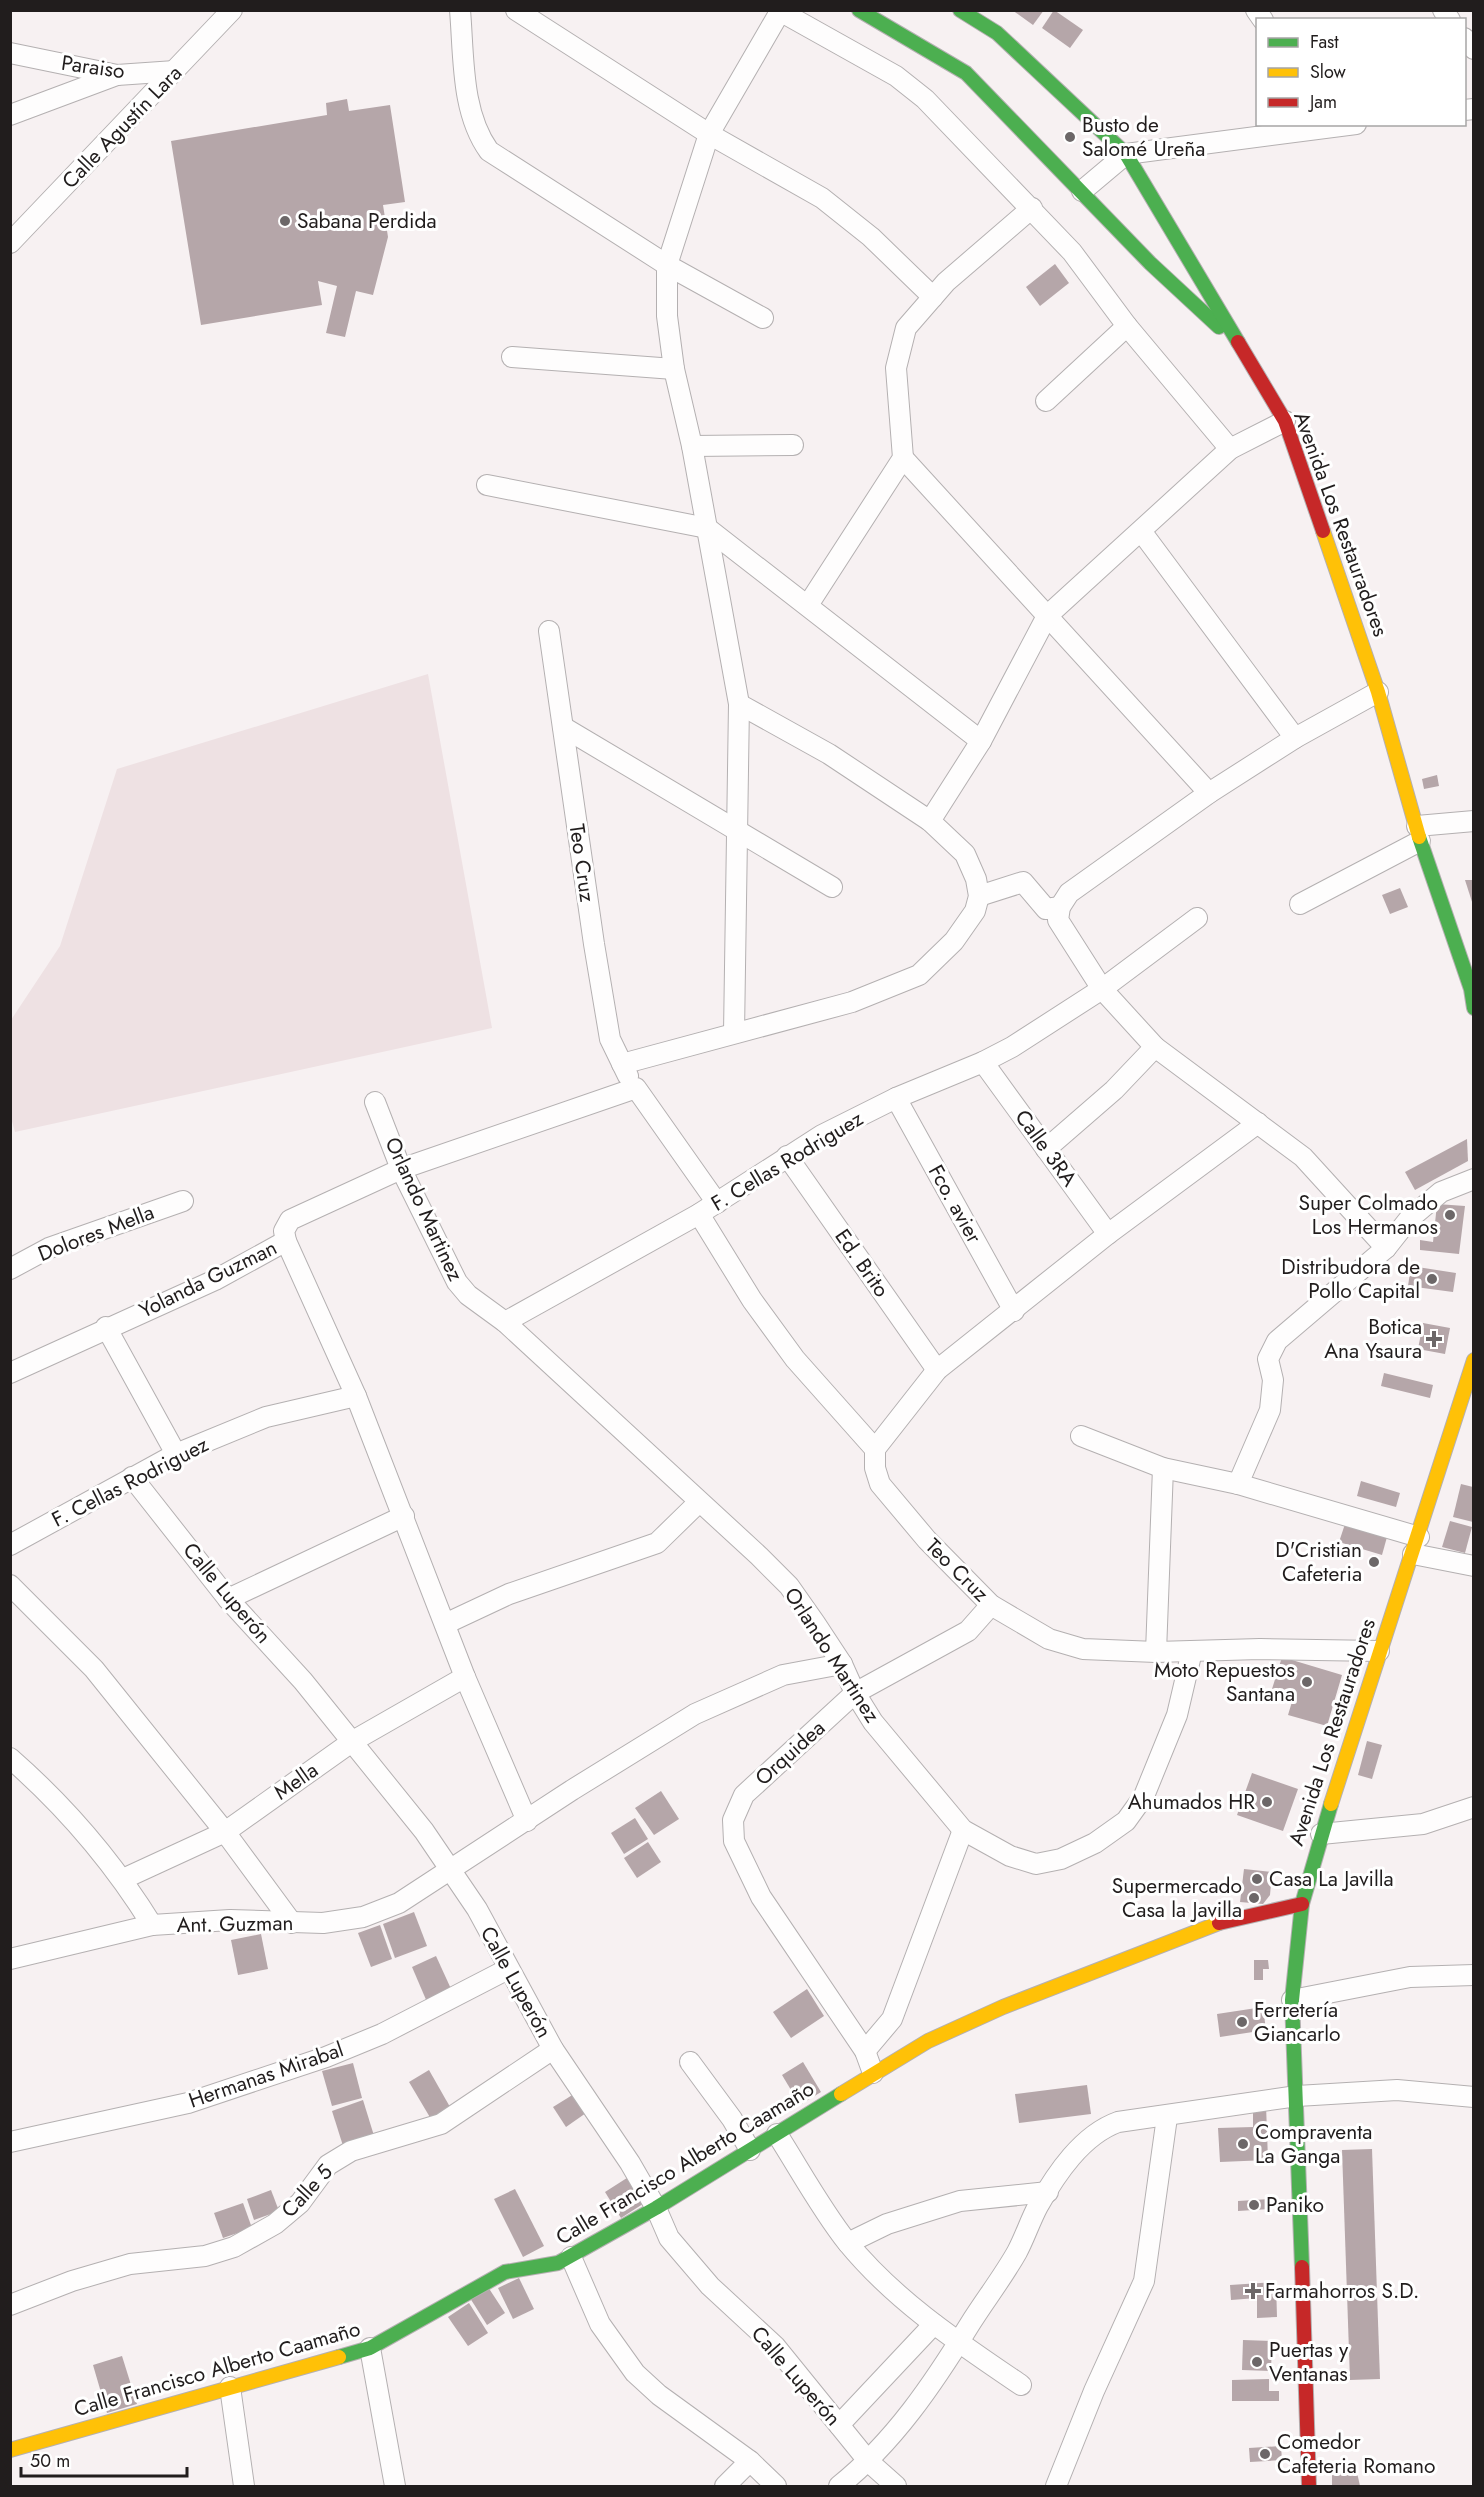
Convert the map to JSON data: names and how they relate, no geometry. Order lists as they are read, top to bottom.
{
  "streets": {
    "street": [
      "Paraiso",
      "Calle Agustín Lara",
      "Avenida Los Restauradores",
      "Teo Cruz",
      "Calle 3RA",
      "F. Cellas Rodriguez",
      "Fco. avier",
      "Orlando Martinez",
      "Dolores Mella",
      "Ed. Brito",
      "Yolanda Guzman",
      "Calle Luperón",
      "Orquidea",
      "Mella",
      "Ant. Guzman",
      "Hermanas Mirabal",
      "Calle Francisco Alberto Caamaño",
      "Calle 5"
    ]
  },
  "crossings": [
    ["Paraiso", "Calle Agustín Lara"],
    ["Avenida Los Restauradores", "Teo Cruz"],
    ["Avenida Los Restauradores", "Calle Francisco Alberto Caamaño"],
    ["Teo Cruz", "Orlando Martinez"],
    ["Teo Cruz", "Yolanda Guzman"],
    ["Teo Cruz", "Orquidea"],
    ["Calle 3RA", "F. Cellas Rodriguez"],
    ["F. Cellas Rodriguez", "Fco. avier"],
    ["F. Cellas Rodriguez", "Orlando Martinez"],
    ["F. Cellas Rodriguez", "Ed. Brito"],
    ["F. Cellas Rodriguez", "Calle Luperón"],
    ["Orlando Martinez", "Yolanda Guzman"],
    ["Orlando Martinez", "Orquidea"],
    ["Orlando Martinez", "Ant. Guzman"],
    ["Calle Luperón", "Mella"],
    ["Calle Luperón", "Ant. Guzman"],
    ["Calle Luperón", "Hermanas Mirabal"],
    ["Calle Luperón", "Calle Francisco Alberto Caamaño"],
    ["Calle Luperón", "Calle 5"]
  ],
  "places": {
    "other": [
      "Busto de Salomé Ureña",
      "Sabana Perdida",
      "Super Colmado Los Hermanos",
      "Distribudora de Pollo Capital",
      "D'Cristian Cafeteria",
      "Moto Repuestos Santana",
      "Ahumados HR",
      "Casa La Javilla",
      "Supermercado Casa la Javilla",
      "Ferretería Giancarlo",
      "Compraventa La Ganga",
      "Paniko",
      "Puertas y Ventanas",
      "Comedor Cafeteria Romano"
    ],
    "health": ["Botica Ana Ysaura", "Farmahorros S.D."]
  },
  "legend": ["Fast", "Slow", "Jam"],
  "scale_bar": "50 m"
}
